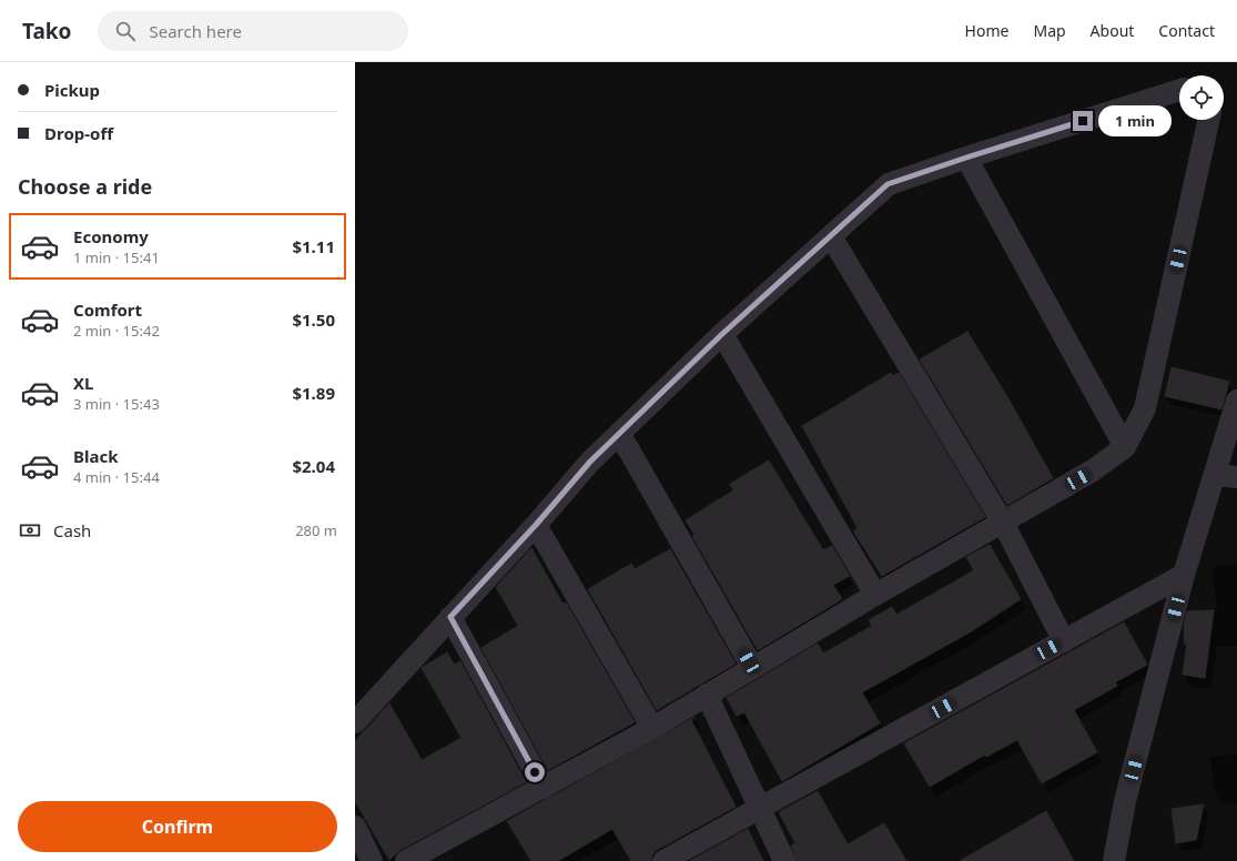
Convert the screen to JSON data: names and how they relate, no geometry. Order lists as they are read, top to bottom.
{
  "page": {
    "header": "Tako",
    "search": "Search here",
    "nav": [
      "Home",
      "Map",
      "About",
      "Contact"
    ],
    "banner": ["Pickup", "Drop-off"],
    "bubble": "1 min",
    "heading": "Choose a ride",
    "list": [
      {
        "name": "Economy",
        "note": "1 min · 15:41",
        "value": "$1.11"
      },
      {
        "name": "Comfort",
        "note": "2 min · 15:42",
        "value": "$1.50"
      },
      {
        "name": "XL",
        "note": "3 min · 15:43",
        "value": "$1.89"
      },
      {
        "name": "Black",
        "note": "4 min · 15:44",
        "value": "$2.04"
      }
    ],
    "pay": ["Cash", "280 m"],
    "buttons": "Confirm"
  }
}
